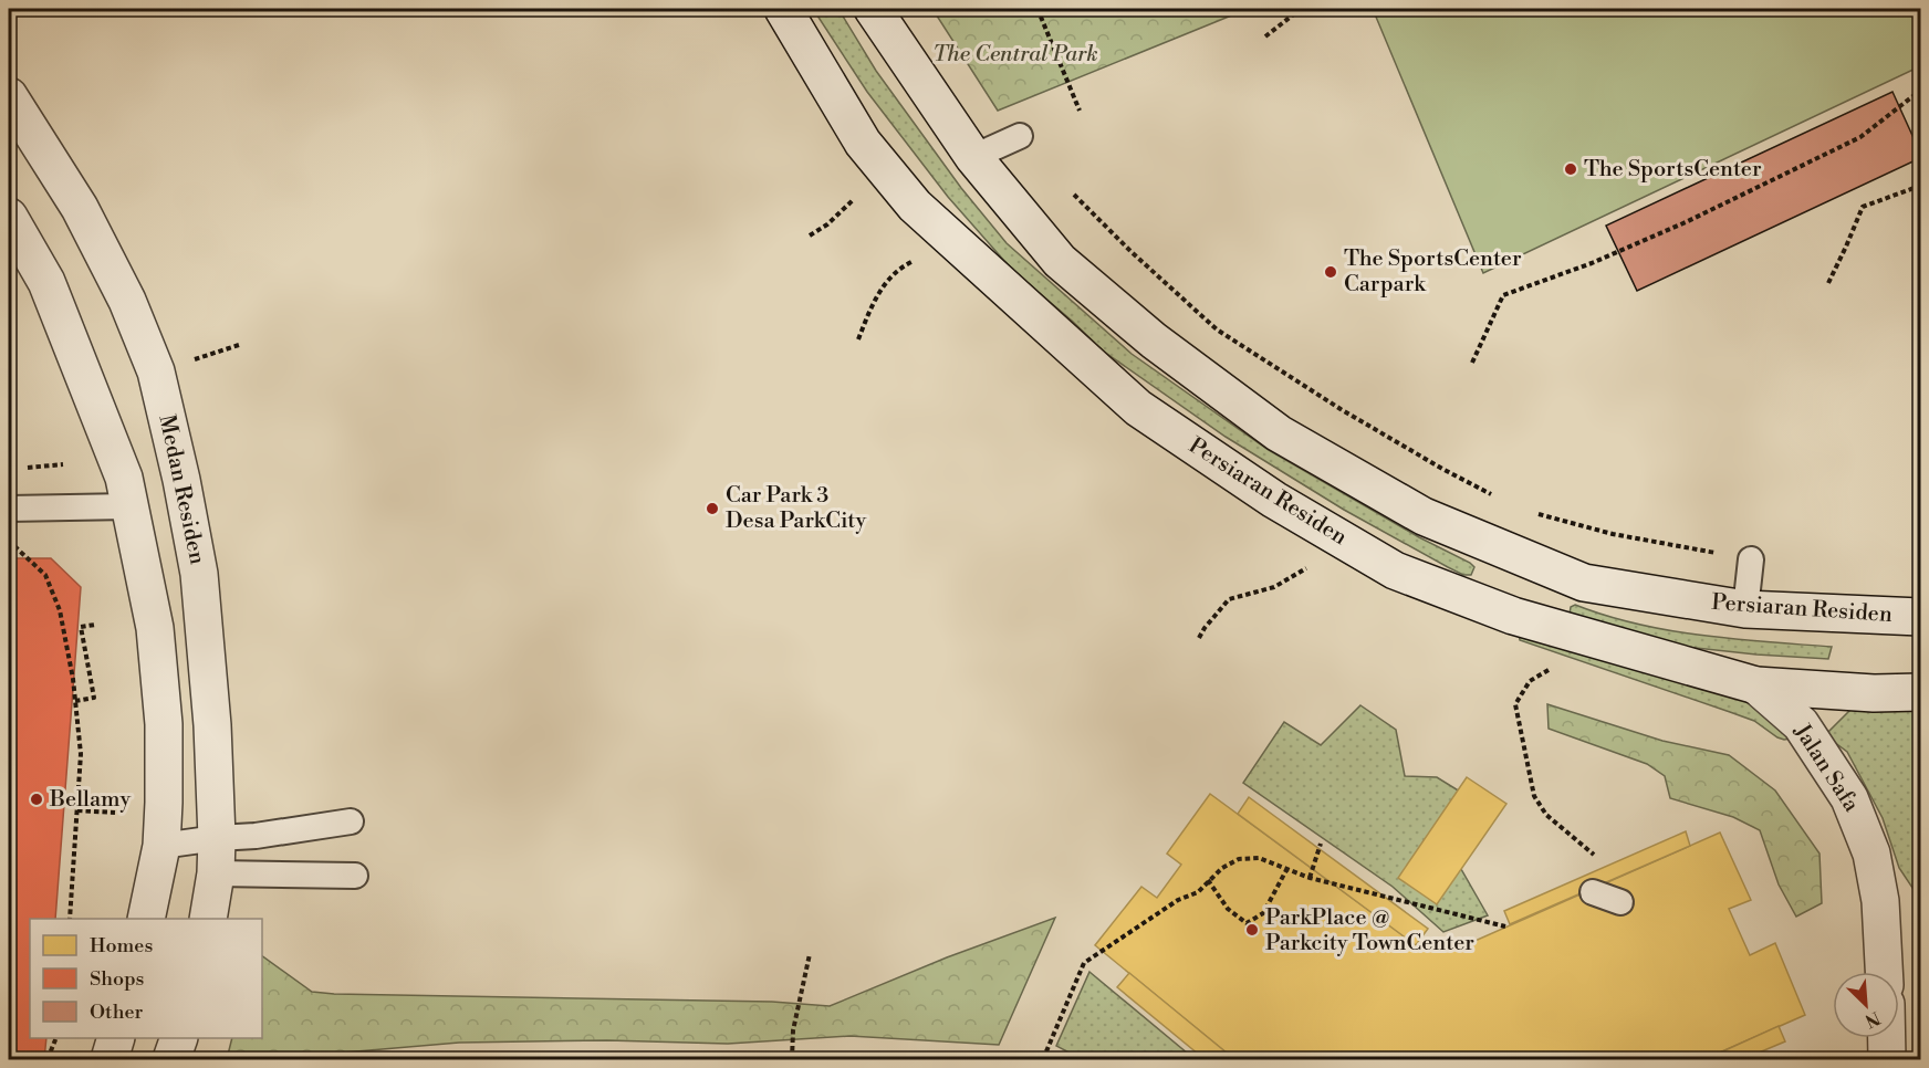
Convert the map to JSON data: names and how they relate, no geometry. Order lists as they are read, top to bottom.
{
  "streets": {
    "street": ["Medan Residen", "Persiaran Residen", "Jalan Safa"]
  },
  "crossings": [
    ["Persiaran Residen", "Jalan Safa"]
  ],
  "parks": ["The Central Park"],
  "places": [
    "The SportsCenter",
    "The SportsCenter Carpark",
    "Car Park 3 Desa ParkCity",
    "Bellamy",
    "ParkPlace @ Parkcity TownCenter"
  ],
  "legend": ["Homes", "Shops", "Other"],
  "north": "bottom right"
}
